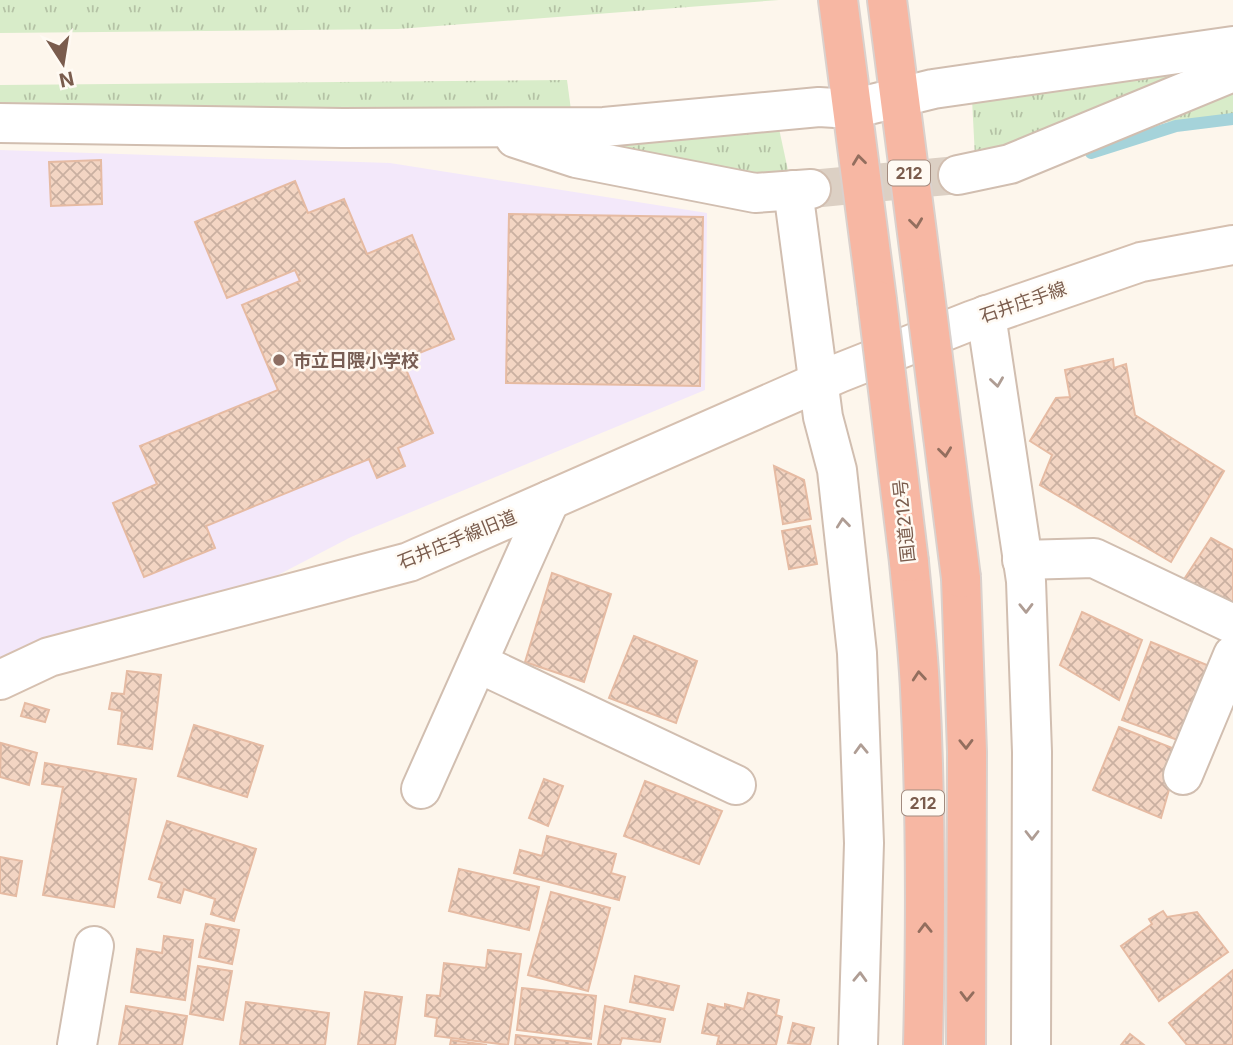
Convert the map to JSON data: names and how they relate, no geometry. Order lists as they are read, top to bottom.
{
  "streets": {
    "highway": ["212", "国道212号"],
    "street": ["石井庄手線", "石井庄手線旧道"]
  },
  "crossings": [
    ["石井庄手線", "石井庄手線旧道"]
  ],
  "places": ["市立日隈小学校"],
  "north": "bottom"
}
